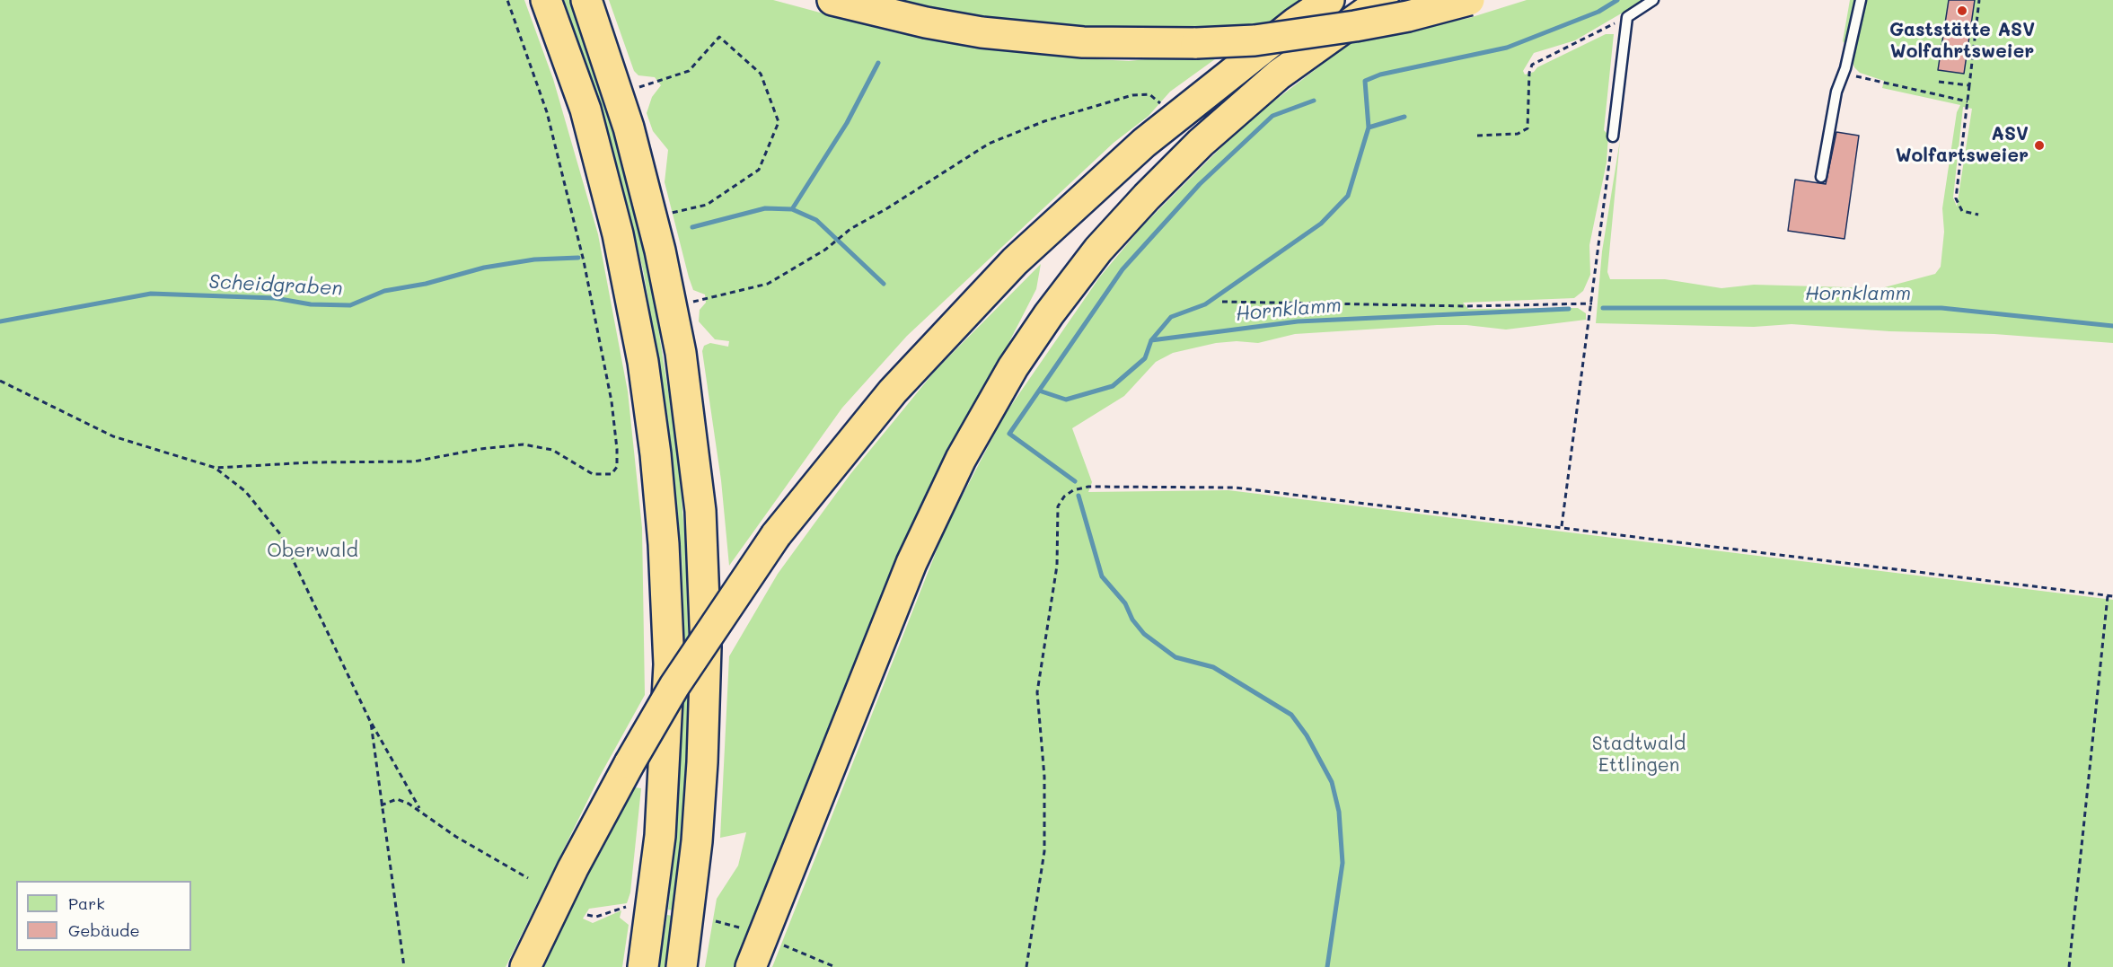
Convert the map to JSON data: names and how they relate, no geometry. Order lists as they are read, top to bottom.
{
  "water": ["Scheidgraben", "Hornklamm"],
  "parks": ["Oberwald", "Stadtwald Ettlingen"],
  "places": ["Gaststätte ASV Wolfahrtsweier", "ASV Wolfartsweier"],
  "legend": ["Park", "Gebäude"]
}
